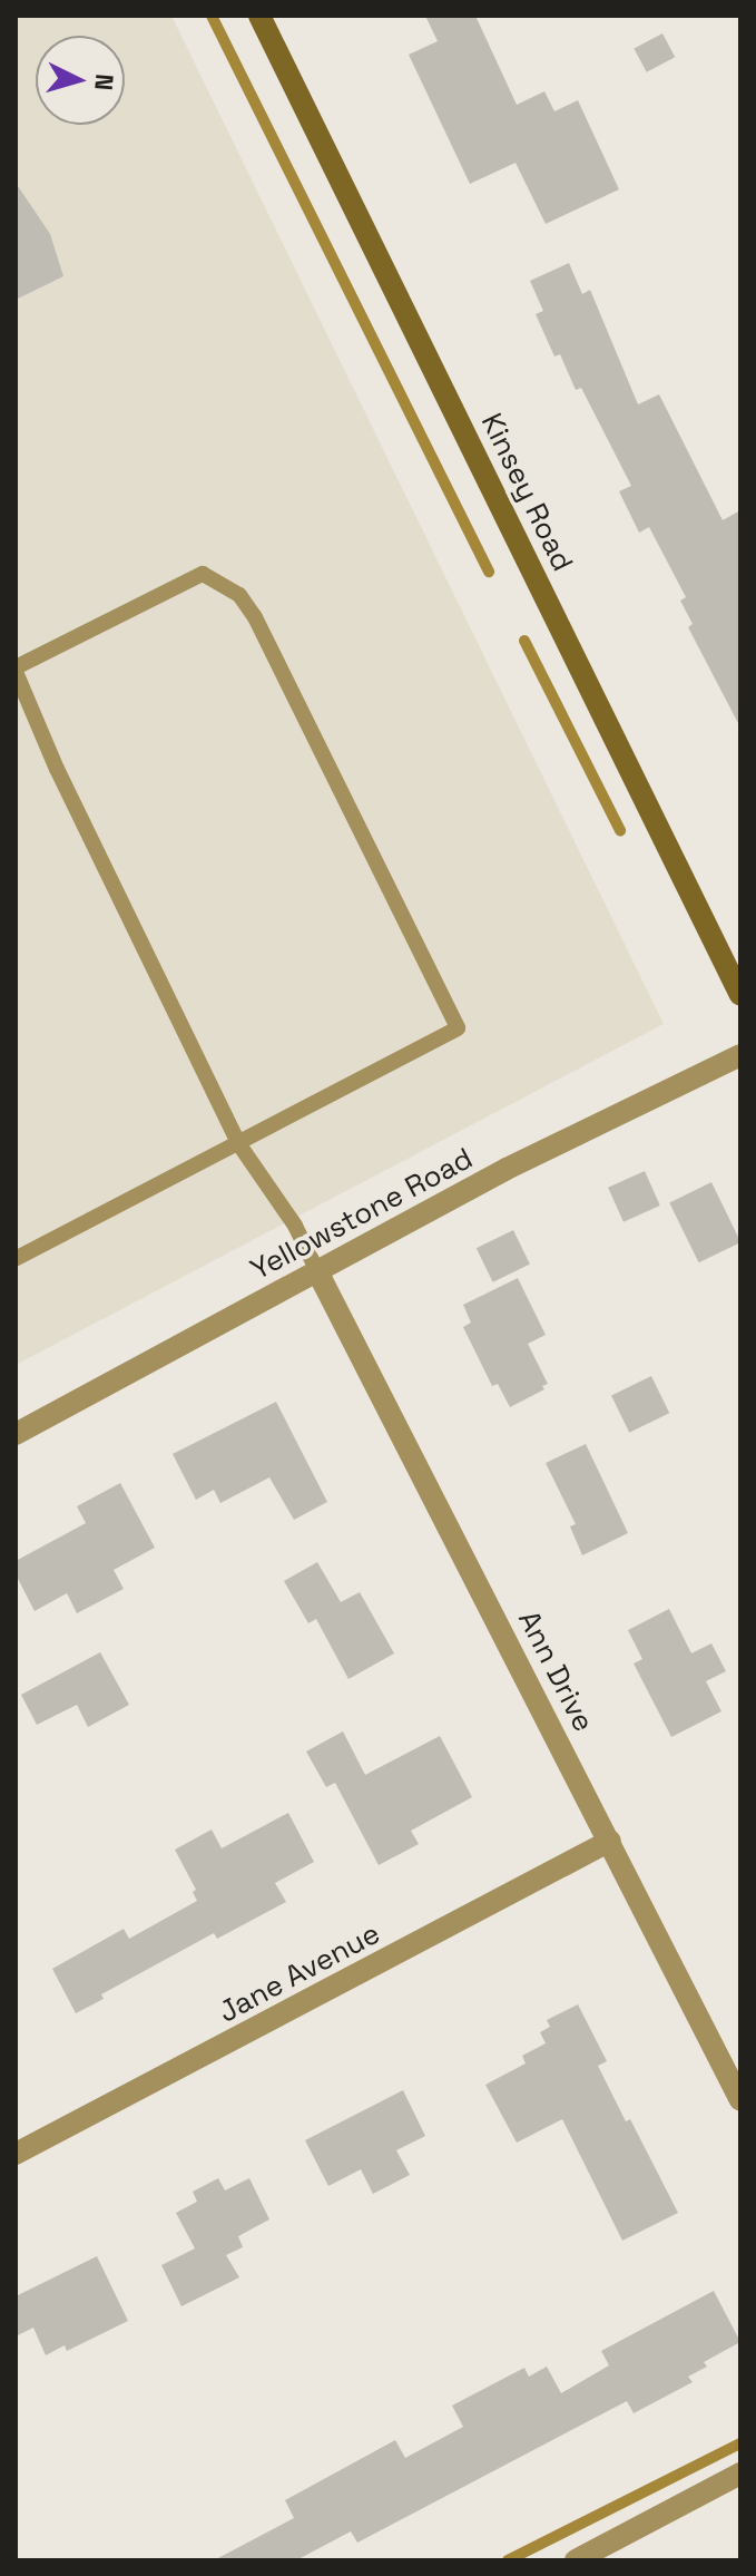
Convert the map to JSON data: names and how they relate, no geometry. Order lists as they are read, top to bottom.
{
  "streets": {
    "street": [
      "Kinsey Road",
      "Yellowstone Road",
      "Ann Drive",
      "Jane Avenue"
    ]
  },
  "crossings": [
    ["Yellowstone Road", "Ann Drive"],
    ["Ann Drive", "Jane Avenue"]
  ],
  "north": "right"
}
